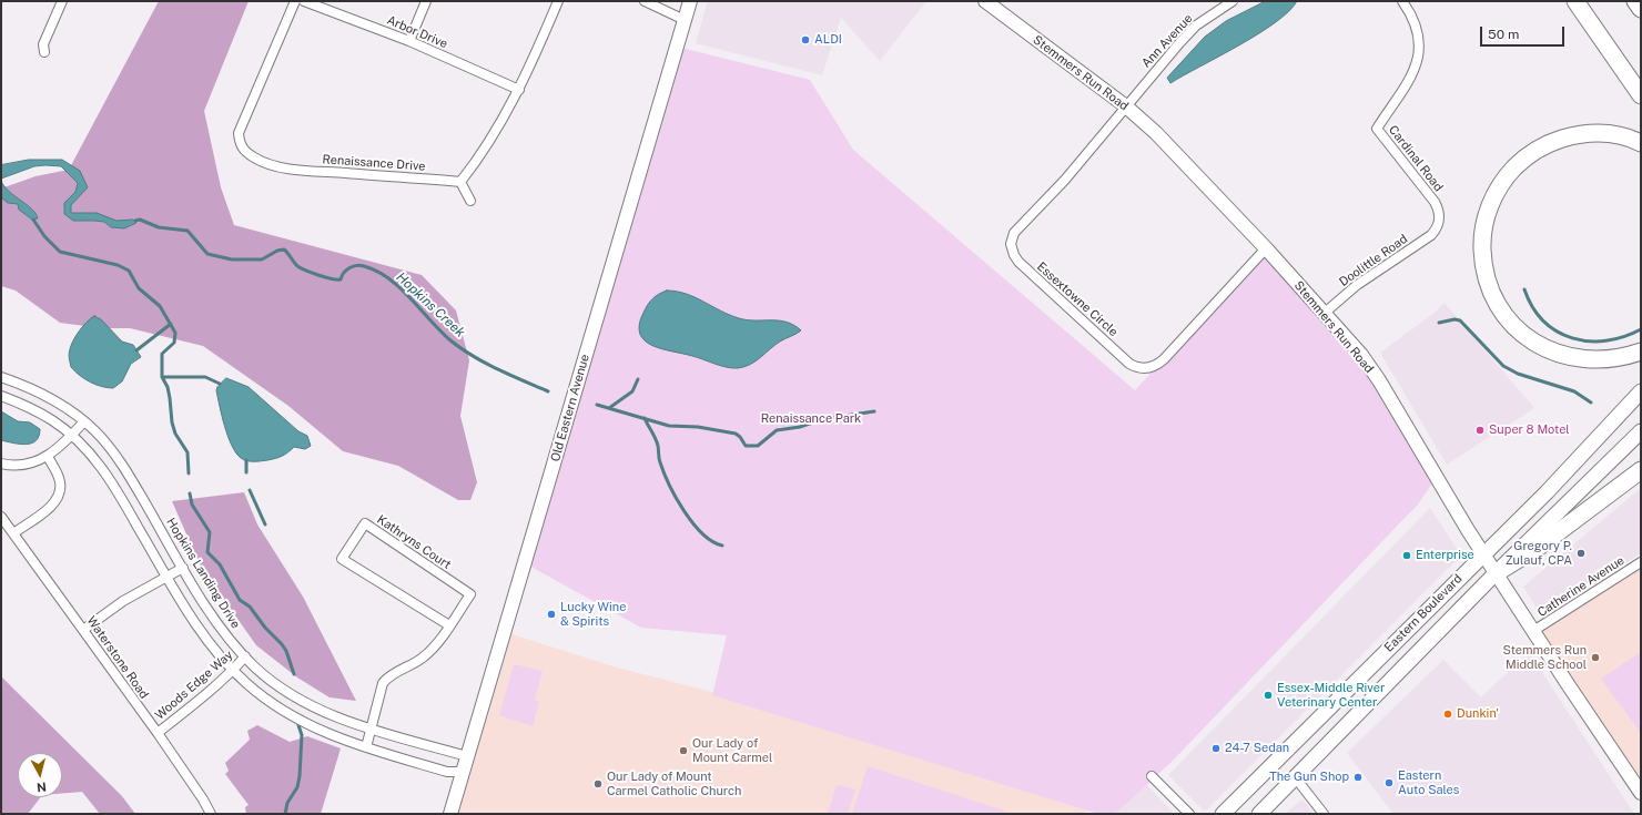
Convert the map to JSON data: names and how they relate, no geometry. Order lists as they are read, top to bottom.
{
  "streets": {
    "main road": ["Eastern Boulevard"],
    "street": [
      "Arbor Drive",
      "Ann Avenue",
      "Stemmers Run Road",
      "Cardinal Road",
      "Renaissance Drive",
      "Doolittle Road",
      "Essextowne Circle",
      "Old Eastern Avenue",
      "Kathryns Court",
      "Hopkins Landing Drive",
      "Catherine Avenue",
      "Waterstone Road",
      "Woods Edge Way"
    ]
  },
  "crossings": [
    ["Ann Avenue", "Stemmers Run Road"],
    ["Ann Avenue", "Essextowne Circle"],
    ["Stemmers Run Road", "Doolittle Road"],
    ["Stemmers Run Road", "Essextowne Circle"],
    ["Stemmers Run Road", "Catherine Avenue"],
    ["Stemmers Run Road", "Eastern Boulevard"],
    ["Cardinal Road", "Doolittle Road"],
    ["Old Eastern Avenue", "Hopkins Landing Drive"],
    ["Kathryns Court", "Hopkins Landing Drive"],
    ["Hopkins Landing Drive", "Woods Edge Way"],
    ["Waterstone Road", "Woods Edge Way"]
  ],
  "water": ["Hopkins Creek"],
  "parks": ["Renaissance Park"],
  "places": [
    "ALDI",
    "Super 8 Motel",
    "Gregory P. Zulauf, CPA",
    "Enterprise",
    "Lucky Wine & Spirits",
    "Stemmers Run Middle School",
    "Essex-Middle River Veterinary Center",
    "Dunkin'",
    "24-7 Sedan",
    "Our Lady of Mount Carmel",
    "The Gun Shop",
    "Eastern Auto Sales",
    "Our Lady of Mount Carmel Catholic Church"
  ],
  "scale_bar": "50 m",
  "north": "bottom"
}
